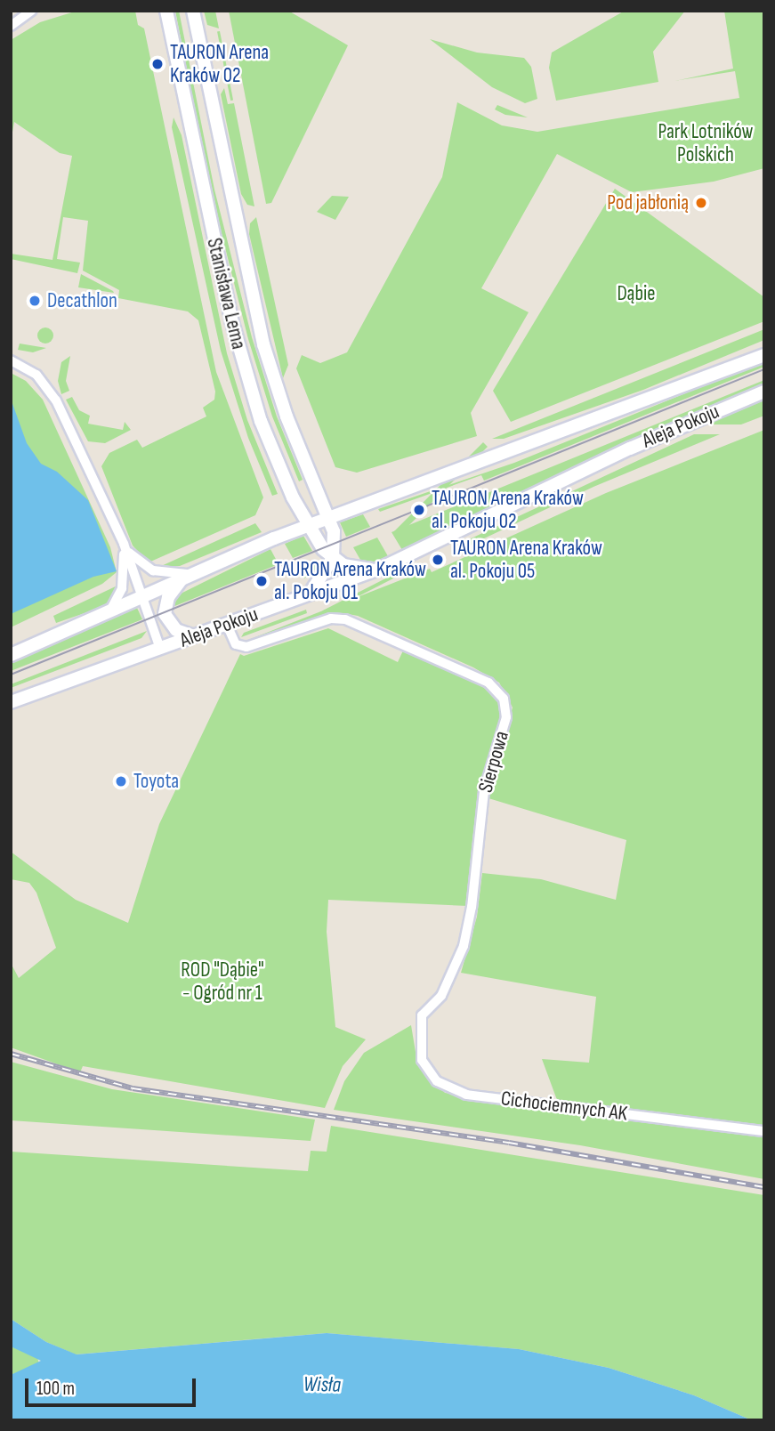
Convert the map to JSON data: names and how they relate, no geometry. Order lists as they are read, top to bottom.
{
  "streets": {
    "main road": ["Stanisława Lema", "Aleja Pokoju"],
    "street": ["Sierpowa", "Cichociemnych AK"]
  },
  "crossings": [
    ["Stanisława Lema", "Aleja Pokoju"],
    ["Aleja Pokoju", "Sierpowa"],
    ["Sierpowa", "Cichociemnych AK"]
  ],
  "water": ["Wisła"],
  "parks": ["Park Lotników Polskich", "Dąbie", "ROD \"Dąbie\" - Ogród nr 1"],
  "places": [
    "TAURON Arena Kraków 02",
    "Pod jabłonią",
    "Decathlon",
    "TAURON Arena Kraków al. Pokoju 02",
    "TAURON Arena Kraków al. Pokoju 05",
    "TAURON Arena Kraków al. Pokoju 01",
    "Toyota"
  ],
  "scale_bar": "100 m"
}
